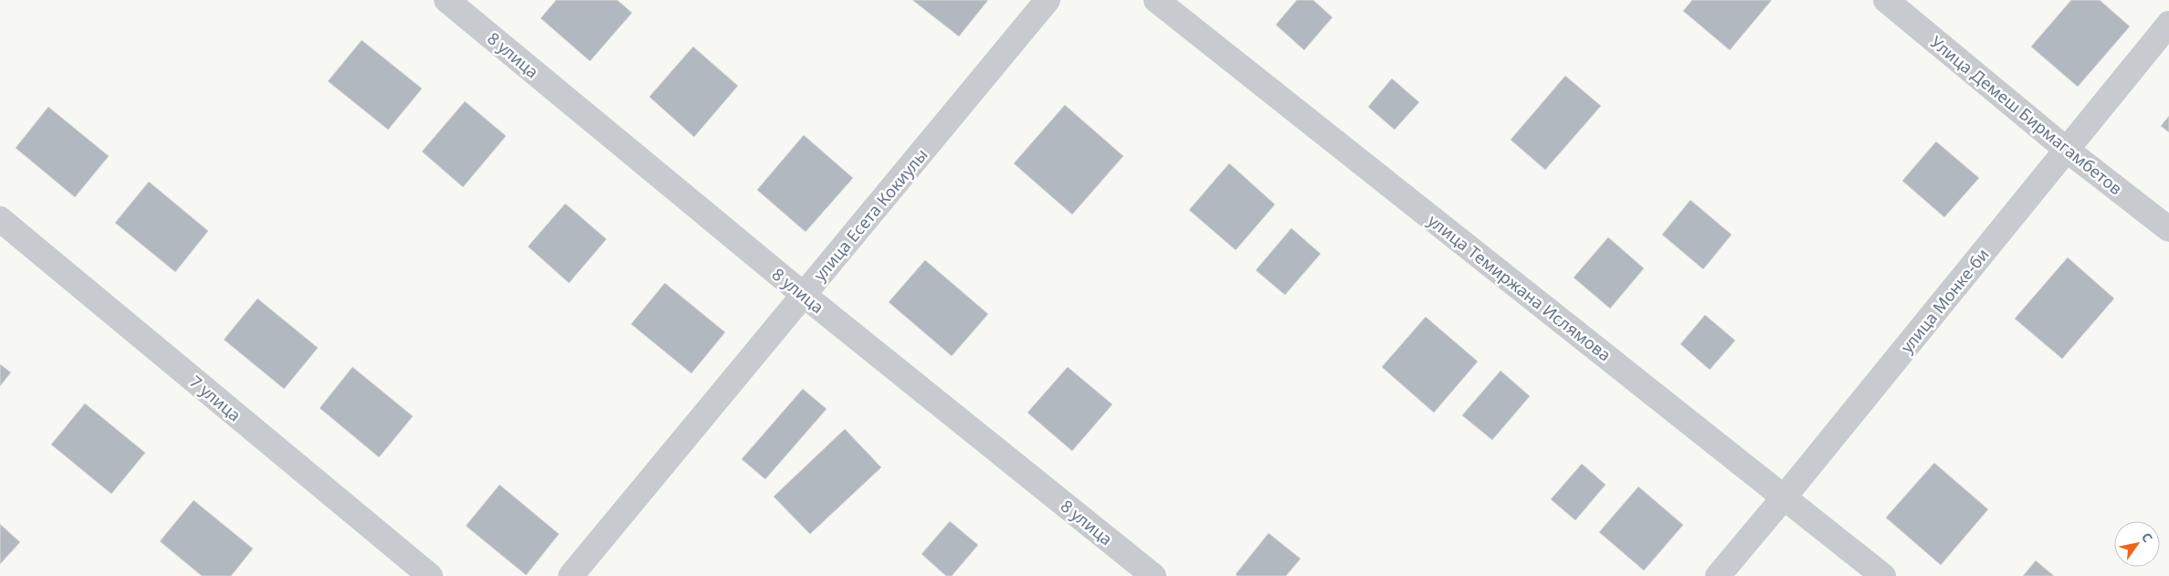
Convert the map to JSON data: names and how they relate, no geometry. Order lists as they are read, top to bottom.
{
  "streets": {
    "street": [
      "8 улица",
      "Улица Демеш Бирмагамбетов",
      "улица Есета Кокиулы",
      "улица Темиржана Ислямова",
      "улица Монке-би",
      "7 улица"
    ]
  },
  "crossings": [
    ["8 улица", "улица Есета Кокиулы"],
    ["Улица Демеш Бирмагамбетов", "улица Монке-би"],
    ["улица Темиржана Ислямова", "улица Монке-би"]
  ],
  "north": "top right"
}
